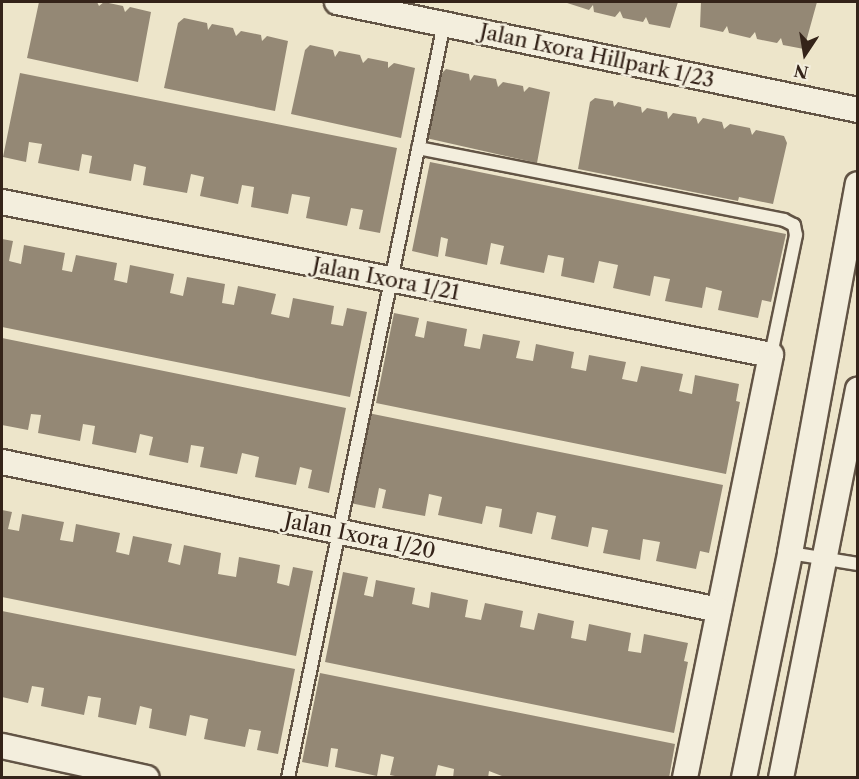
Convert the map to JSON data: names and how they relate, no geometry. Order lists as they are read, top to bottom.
{
  "streets": {
    "street": ["Jalan Ixora Hillpark 1/23", "Jalan Ixora 1/21", "Jalan Ixora 1/20"]
  },
  "north": "bottom"
}
